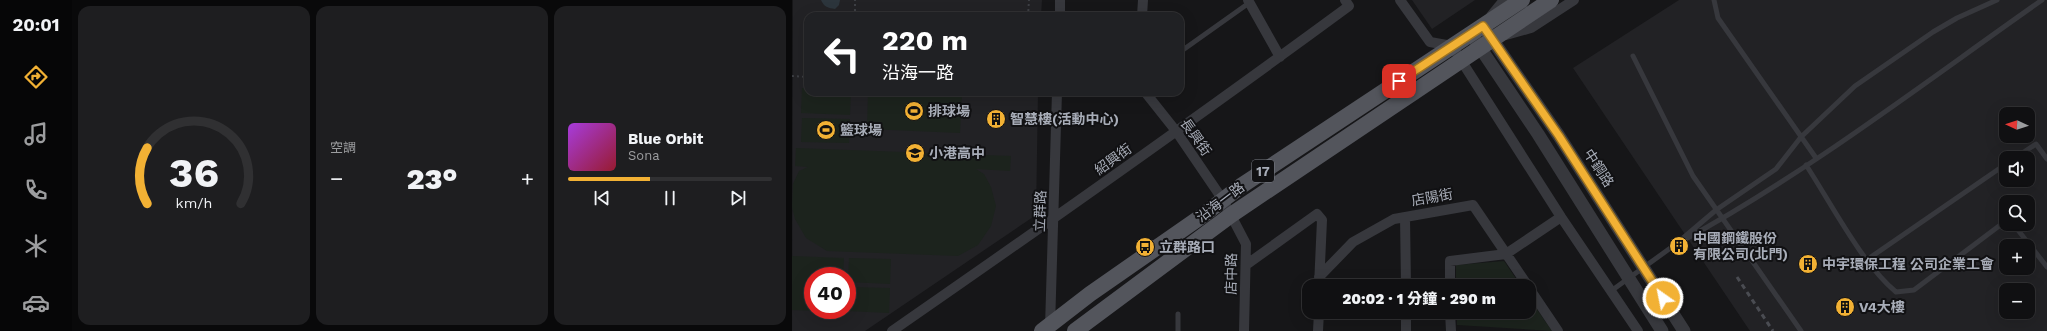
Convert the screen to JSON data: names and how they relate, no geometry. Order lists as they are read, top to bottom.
{
  "streets": {
    "main road": ["17", "沿海一路"],
    "street": [
      "長興街",
      "紹興街",
      "中鋼路",
      "店陽街",
      "立群路",
      "店中路"
    ]
  },
  "crossings": [
    ["長興街", "紹興街"],
    ["長興街", "沿海一路"],
    ["長興街", "店中路"],
    ["紹興街", "立群路"],
    ["中鋼路", "17"],
    ["中鋼路", "沿海一路"],
    ["17", "沿海一路"],
    ["沿海一路", "立群路"],
    ["沿海一路", "店中路"]
  ],
  "places": {
    "sports": ["排球場", "籃球場"],
    "building": [
      "智慧樓(活動中心)",
      "中國鋼鐵股份 有限公司(北門)",
      "中宇環保工程 公司企業工會",
      "V4大樓"
    ],
    "school or university": ["小港高中"],
    "bus stop": ["立群路口"]
  },
  "north": "left",
  "page": {
    "tabs": "20:01",
    "tile": "空調",
    "turn": ["220 m", "沿海一路"],
    "map_buttons": ["+", "−"],
    "song": ["Blue Orbit", "Sona"],
    "heat": ["−", "23°", "+"],
    "limit": "40",
    "trip": "20:02 · 1 分鐘 · 290 m",
    "gauge": ["36", "km/h"]
  }
}
